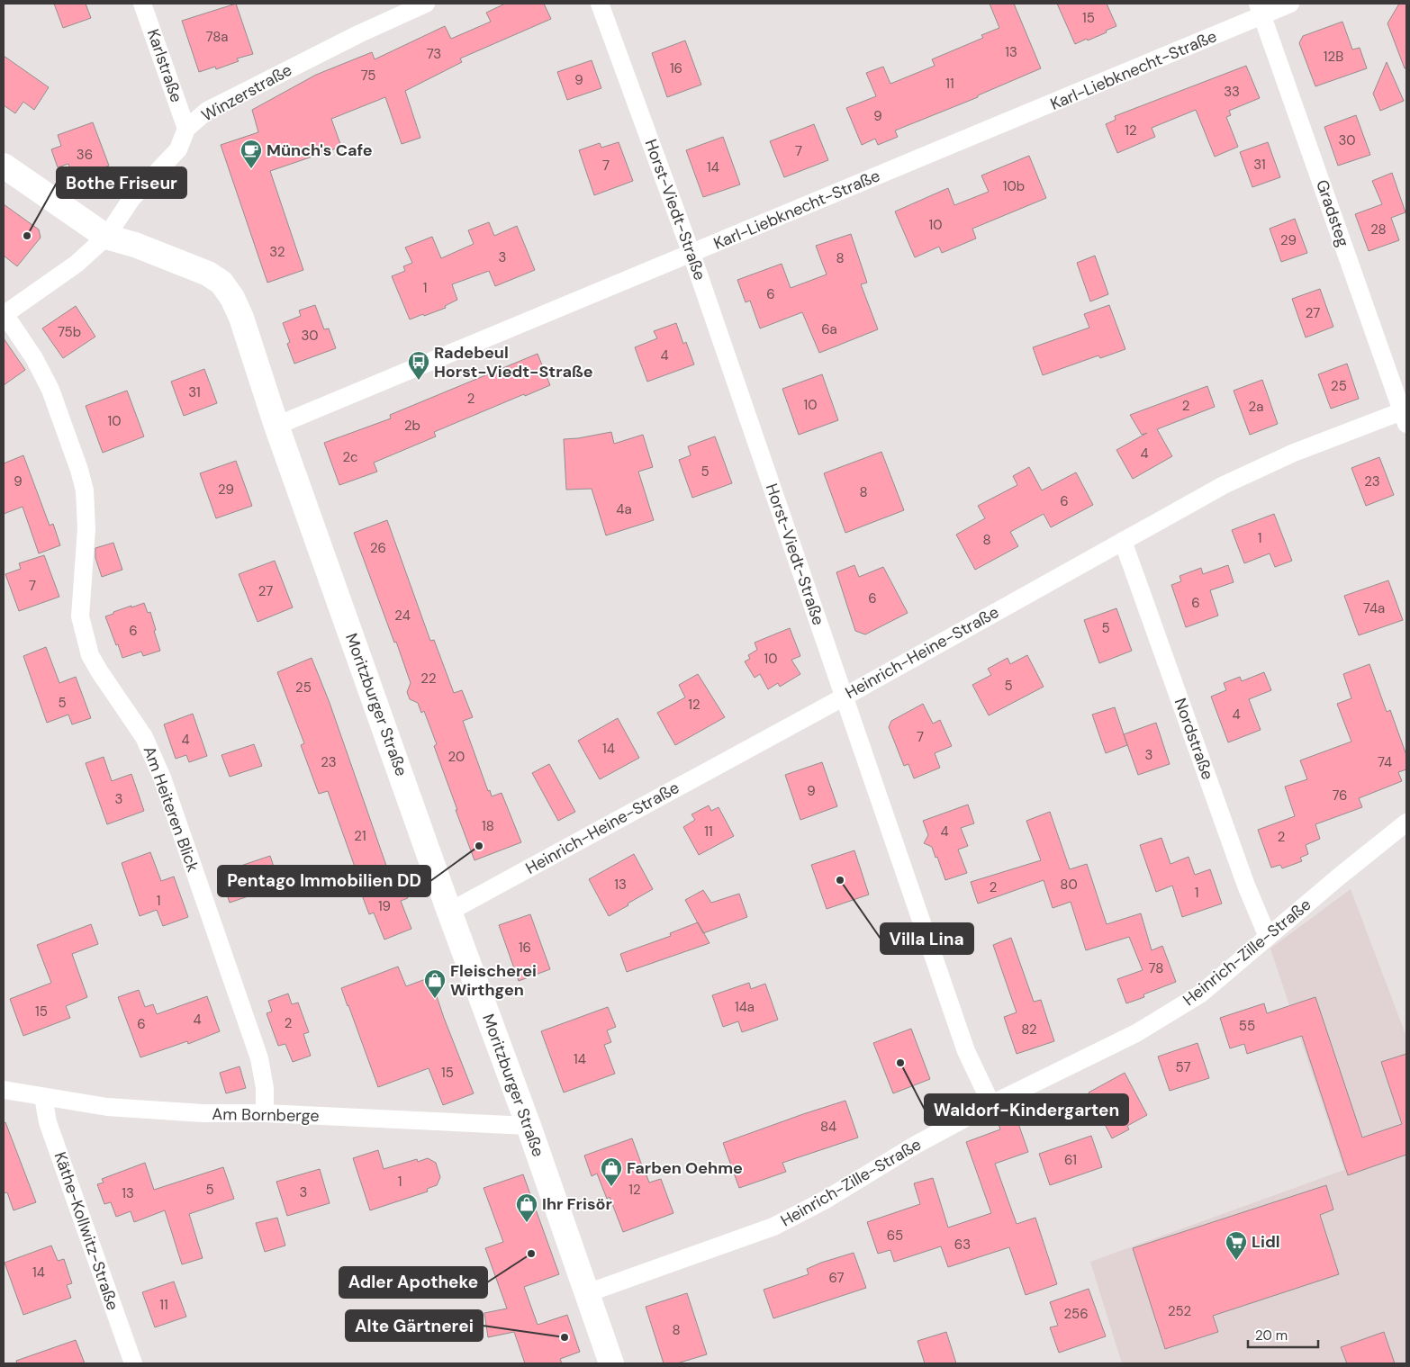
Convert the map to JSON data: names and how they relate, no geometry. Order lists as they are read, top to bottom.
{
  "streets": {
    "street": [
      "Karlstraße",
      "Karl-Liebknecht-Straße",
      "Winzerstraße",
      "Horst-Viedt-Straße",
      "Gradsteg",
      "Heinrich-Heine-Straße",
      "Moritzburger Straße",
      "Nordstraße",
      "Am Heiteren Blick",
      "Heinrich-Zille-Straße",
      "Am Bornberge",
      "Käthe-Kollwitz-Straße"
    ]
  },
  "crossings": [
    ["Karlstraße", "Winzerstraße"],
    ["Karl-Liebknecht-Straße", "Horst-Viedt-Straße"],
    ["Karl-Liebknecht-Straße", "Gradsteg"],
    ["Karl-Liebknecht-Straße", "Moritzburger Straße"],
    ["Winzerstraße", "Moritzburger Straße"],
    ["Winzerstraße", "Am Heiteren Blick"],
    ["Horst-Viedt-Straße", "Heinrich-Heine-Straße"],
    ["Horst-Viedt-Straße", "Heinrich-Zille-Straße"],
    ["Gradsteg", "Heinrich-Heine-Straße"],
    ["Heinrich-Heine-Straße", "Moritzburger Straße"],
    ["Heinrich-Heine-Straße", "Nordstraße"],
    ["Moritzburger Straße", "Heinrich-Zille-Straße"],
    ["Moritzburger Straße", "Am Bornberge"],
    ["Nordstraße", "Heinrich-Zille-Straße"],
    ["Am Heiteren Blick", "Am Bornberge"],
    ["Am Bornberge", "Käthe-Kollwitz-Straße"]
  ],
  "places": {
    "cafe": ["Münch's Cafe"],
    "other": [
      "Bothe Friseur",
      "Pentago Immobilien DD",
      "Villa Lina",
      "Waldorf-Kindergarten",
      "Adler Apotheke",
      "Alte Gärtnerei"
    ],
    "bus stop": ["Radebeul Horst-Viedt-Straße"],
    "shop": ["Fleischerei Wirthgen", "Farben Oehme", "Ihr Frisör"],
    "supermarket": ["Lidl"]
  },
  "house_numbers": [
    "15",
    "78a",
    "13",
    "73",
    "12B",
    "16",
    "75",
    "9",
    "11",
    "33",
    "9",
    "12",
    "30",
    "7",
    "36",
    "31",
    "7",
    "14",
    "10b",
    "10",
    "28",
    "29",
    "32",
    "3",
    "8",
    "1",
    "6",
    "27",
    "6a",
    "75b",
    "30",
    "4",
    "25",
    "31",
    "2",
    "10",
    "2",
    "2a",
    "10",
    "2b",
    "4",
    "2c",
    "5",
    "9",
    "23",
    "29",
    "8",
    "6",
    "4a",
    "1",
    "8",
    "26",
    "7",
    "27",
    "6",
    "6",
    "74a",
    "24",
    "5",
    "6",
    "10",
    "22",
    "5",
    "25",
    "5",
    "12",
    "4",
    "7",
    "4",
    "14",
    "3",
    "20",
    "23",
    "74",
    "9",
    "76",
    "3",
    "18",
    "11",
    "4",
    "21",
    "2",
    "13",
    "80",
    "2",
    "1",
    "1",
    "19",
    "16",
    "78",
    "14a",
    "15",
    "4",
    "2",
    "6",
    "55",
    "82",
    "14",
    "57",
    "15",
    "84",
    "61",
    "1",
    "5",
    "12",
    "3",
    "13",
    "65",
    "63",
    "14",
    "67",
    "11",
    "252",
    "256",
    "8"
  ],
  "scale_bar": "20 m"
}
